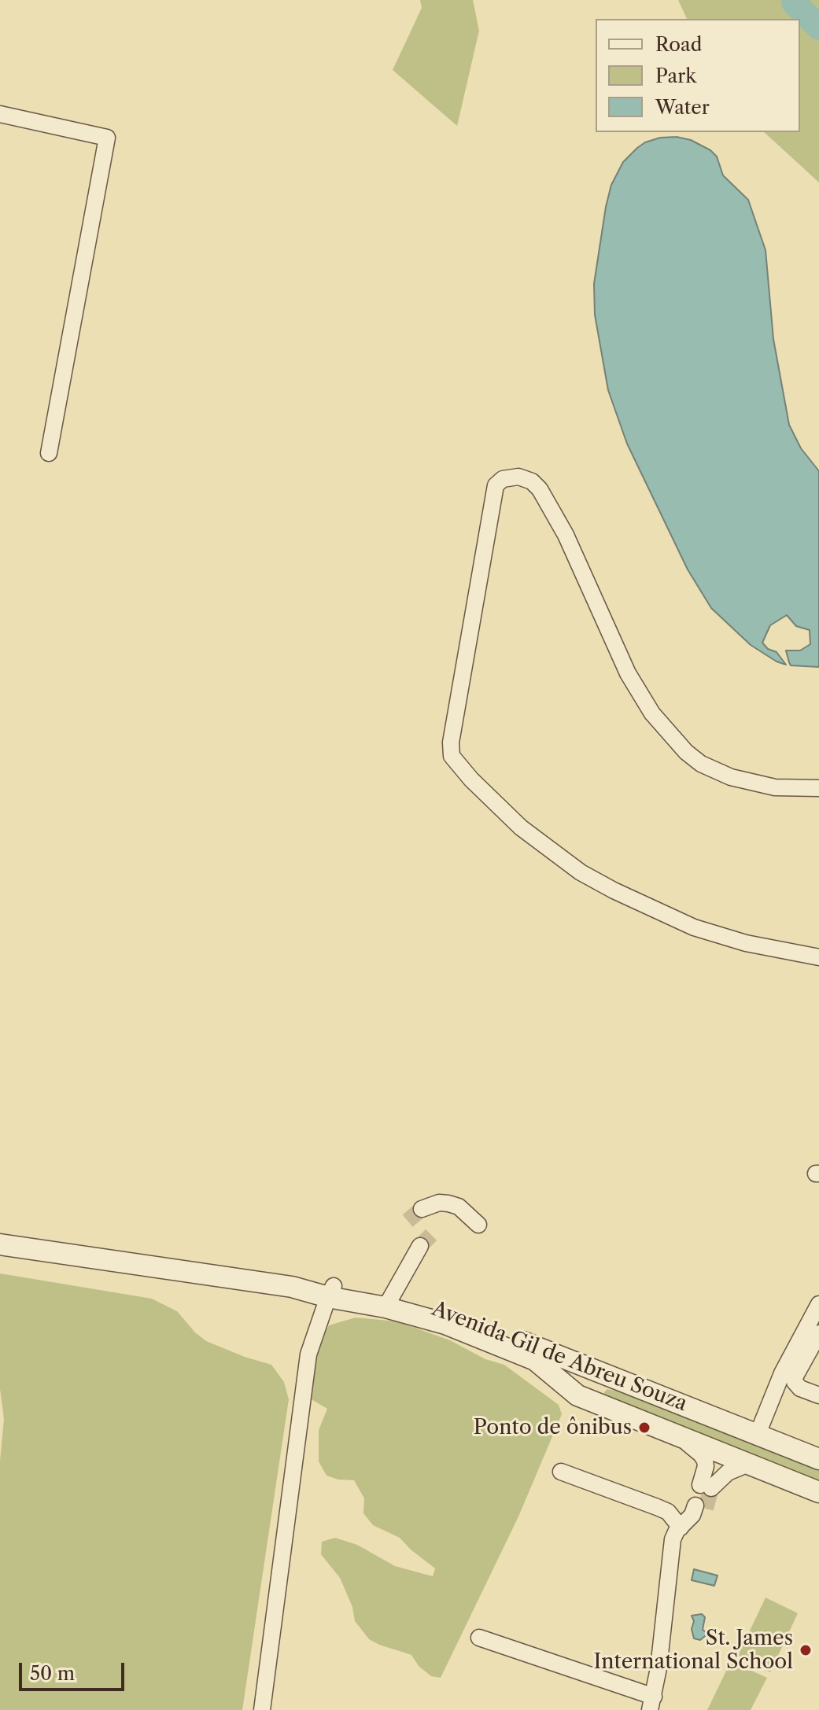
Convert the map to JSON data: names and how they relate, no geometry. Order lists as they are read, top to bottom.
{
  "streets": {
    "street": ["Avenida Gil de Abreu Souza"]
  },
  "places": ["Ponto de ônibus", "St. James International School"],
  "legend": ["Road", "Park", "Water"],
  "scale_bar": "50 m"
}
